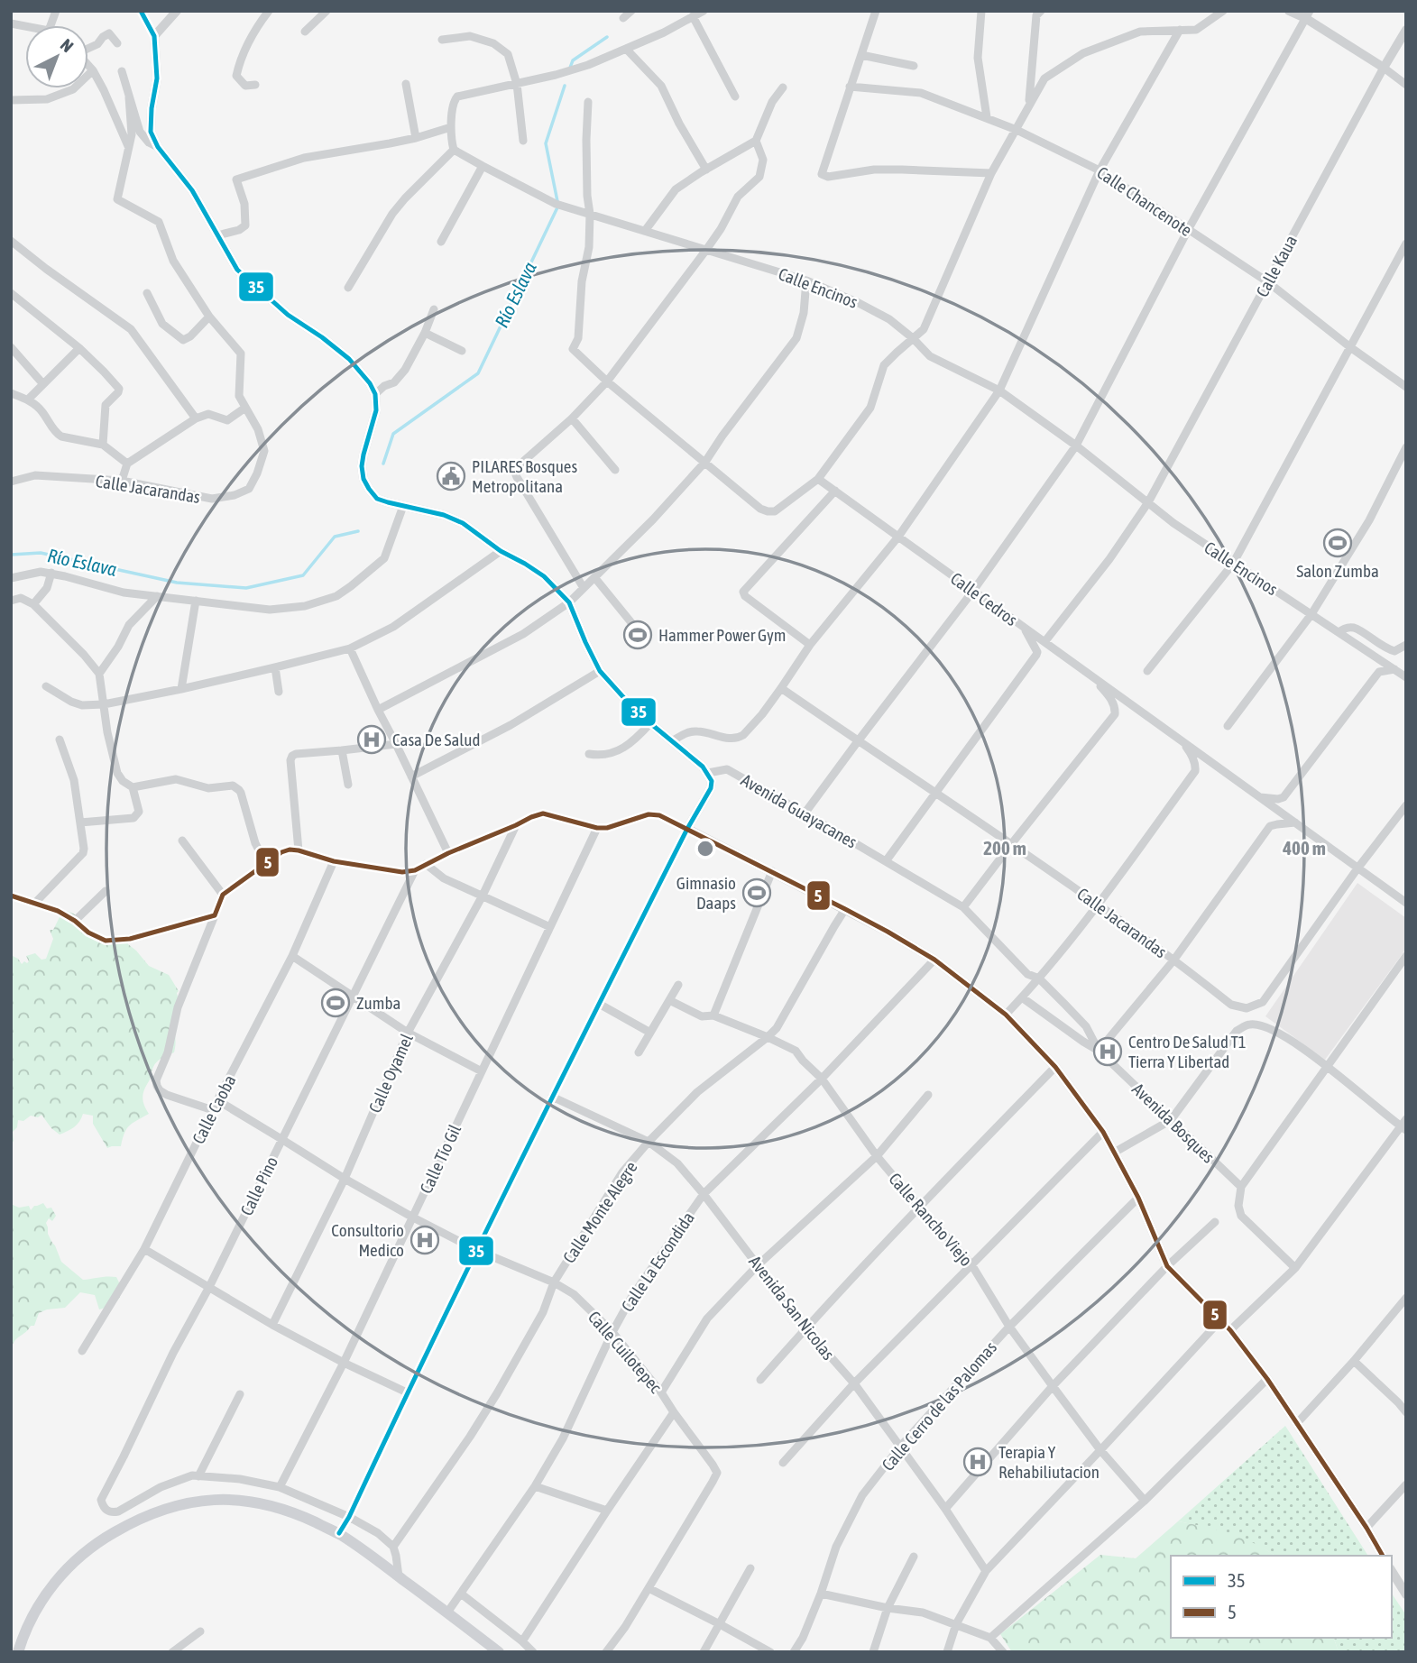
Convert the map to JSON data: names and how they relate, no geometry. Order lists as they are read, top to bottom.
{
  "streets": {
    "street": [
      "Calle Chancenote",
      "Calle Kaua",
      "Calle Encinos",
      "Calle Jacarandas",
      "Calle Cedros",
      "Avenida Guayacanes",
      "Calle Oyamel",
      "Calle Caoba",
      "Avenida Bosques",
      "Calle Tío Gil",
      "Calle Pino",
      "Calle Monte Alegre",
      "Calle Rancho Viejo",
      "Calle La Escondida",
      "Avenida San Nicolas",
      "Calle Cuilotepec",
      "Calle Cerro de las Palomas"
    ]
  },
  "crossings": [
    ["Calle Chancenote", "Calle Kaua"],
    ["Calle Kaua", "Calle Encinos"],
    ["Calle Kaua", "Calle Cedros"],
    ["Calle Jacarandas", "Calle Cedros"],
    ["Avenida Guayacanes", "Avenida Bosques"],
    ["Calle Oyamel", "Calle Cuilotepec"],
    ["Calle Caoba", "Calle Cuilotepec"],
    ["Calle Tío Gil", "Calle Cuilotepec"],
    ["Calle Pino", "Calle Cuilotepec"],
    ["Calle Monte Alegre", "Calle Rancho Viejo"],
    ["Calle Monte Alegre", "Avenida San Nicolas"],
    ["Calle Monte Alegre", "Calle Cuilotepec"],
    ["Calle Rancho Viejo", "Calle La Escondida"],
    ["Calle Rancho Viejo", "Calle Cerro de las Palomas"],
    ["Calle La Escondida", "Avenida San Nicolas"],
    ["Calle La Escondida", "Calle Cuilotepec"],
    ["Avenida San Nicolas", "Calle Cerro de las Palomas"]
  ],
  "water": ["Río Eslava"],
  "places": {
    "public building": ["PILARES Bosques Metropolitana"],
    "sports": [
      "Salon Zumba",
      "Hammer Power Gym",
      "Gimnasio Daaps",
      "Zumba"
    ],
    "hospital": [
      "Casa De Salud",
      "Centro De Salud T1 Tierra Y Libertad",
      "Consultorio Medico",
      "Terapia Y Rehabiliutacion"
    ]
  },
  "lines": ["transit line 35", "transit line 5"],
  "legend": ["35", "5"],
  "north": "top right",
  "rings": ["200 m", "400 m"]
}
